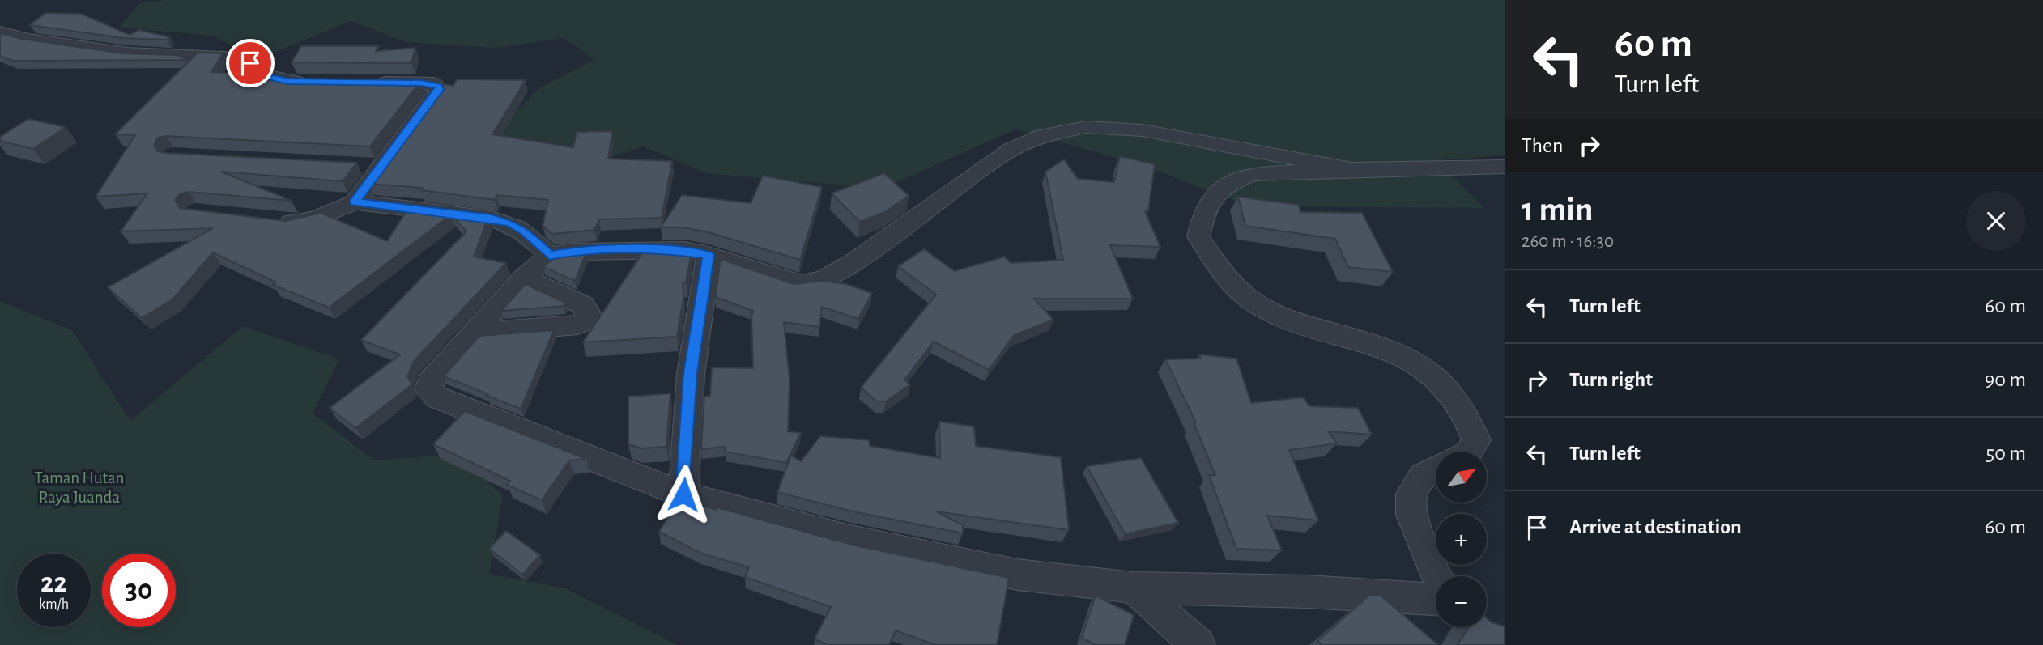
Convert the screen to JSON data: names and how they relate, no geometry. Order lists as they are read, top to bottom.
{
  "parks": ["Taman Hutan Raya Juanda"],
  "north": "top right",
  "page": {
    "turn": ["60 m", "Turn left"],
    "then": "Then",
    "heading": ["1 min", "260 m · 16:30"],
    "list": [
      {
        "name": "Turn left",
        "value": "60 m"
      },
      {
        "name": "Turn right",
        "value": "90 m"
      },
      {
        "name": "Turn left",
        "value": "50 m"
      },
      {
        "name": "Arrive at destination",
        "value": "60 m"
      }
    ],
    "map_buttons": ["+", "−"],
    "speed": "22 km/h",
    "limit": "30"
  }
}
